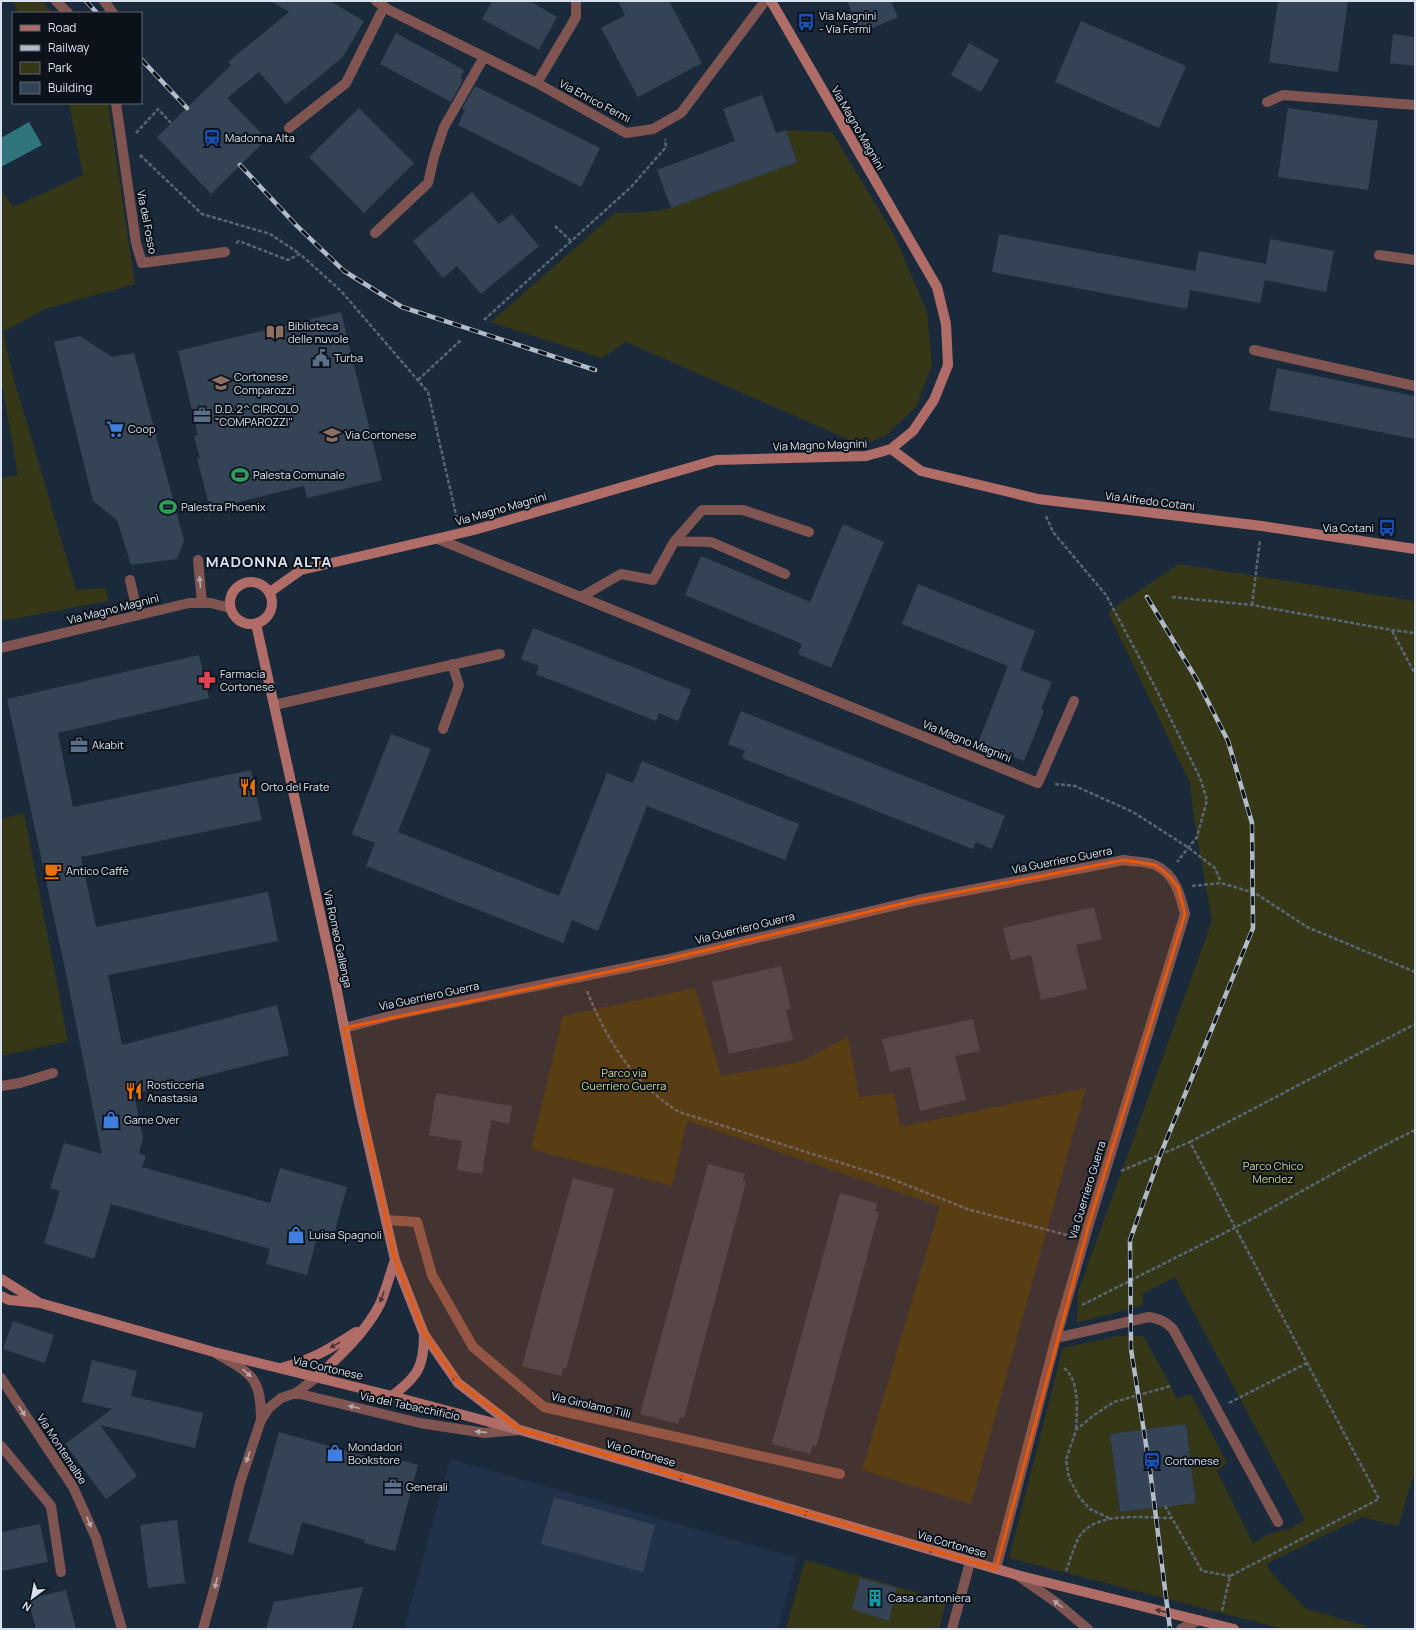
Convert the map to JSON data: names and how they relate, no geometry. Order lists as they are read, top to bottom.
{
  "streets": {
    "street": [
      "Via Enrico Fermi",
      "Via Magno Magnini",
      "Via del Fosso",
      "Via Alfredo Cotani",
      "Via Guerriero Guerra",
      "Via Romeo Gallenga",
      "Via Cortonese",
      "Via Girolamo Tilli",
      "Via del Tabacchificio",
      "Via Montemalbe"
    ]
  },
  "crossings": [
    ["Via Magno Magnini", "Via Alfredo Cotani"],
    ["Via Magno Magnini", "Via Romeo Gallenga"],
    ["Via Guerriero Guerra", "Via Romeo Gallenga"],
    ["Via Guerriero Guerra", "Via Cortonese"],
    ["Via Romeo Gallenga", "Via Cortonese"],
    ["Via Romeo Gallenga", "Via Girolamo Tilli"],
    ["Via Romeo Gallenga", "Via del Tabacchificio"],
    ["Via Cortonese", "Via del Tabacchificio"]
  ],
  "one_way": ["Via Cortonese", "Via del Tabacchificio"],
  "districts": ["MADONNA ALTA"],
  "parks": ["Parco via Guerriero Guerra", "Parco Chico Mendez"],
  "places": {
    "bus stop": ["Via Magnini - Via Fermi", "Via Cotani"],
    "station": ["Madonna Alta", "Cortonese"],
    "library": ["Biblioteca delle nuvole"],
    "public building": ["Turba"],
    "school or university": ["Cortonese Comparozzi", "Via Cortonese"],
    "office": ["D.D. 2^ CIRCOLO \"COMPAROZZI\"", "Akabit", "Generali"],
    "supermarket": ["Coop"],
    "sports": ["Palesta Comunale", "Palestra Phoenix"],
    "pharmacy": ["Farmacia Cortonese"],
    "restaurant": ["Orto del Frate", "Rosticceria Anastasia"],
    "cafe": ["Antico Caffè"],
    "shop": ["Game Over", "Luisa Spagnoli", "Mondadori Bookstore"],
    "building": ["Casa cantoniera"]
  },
  "legend": [
    "Road",
    "Railway",
    "Park",
    "Building"
  ],
  "north": "bottom left"
}
